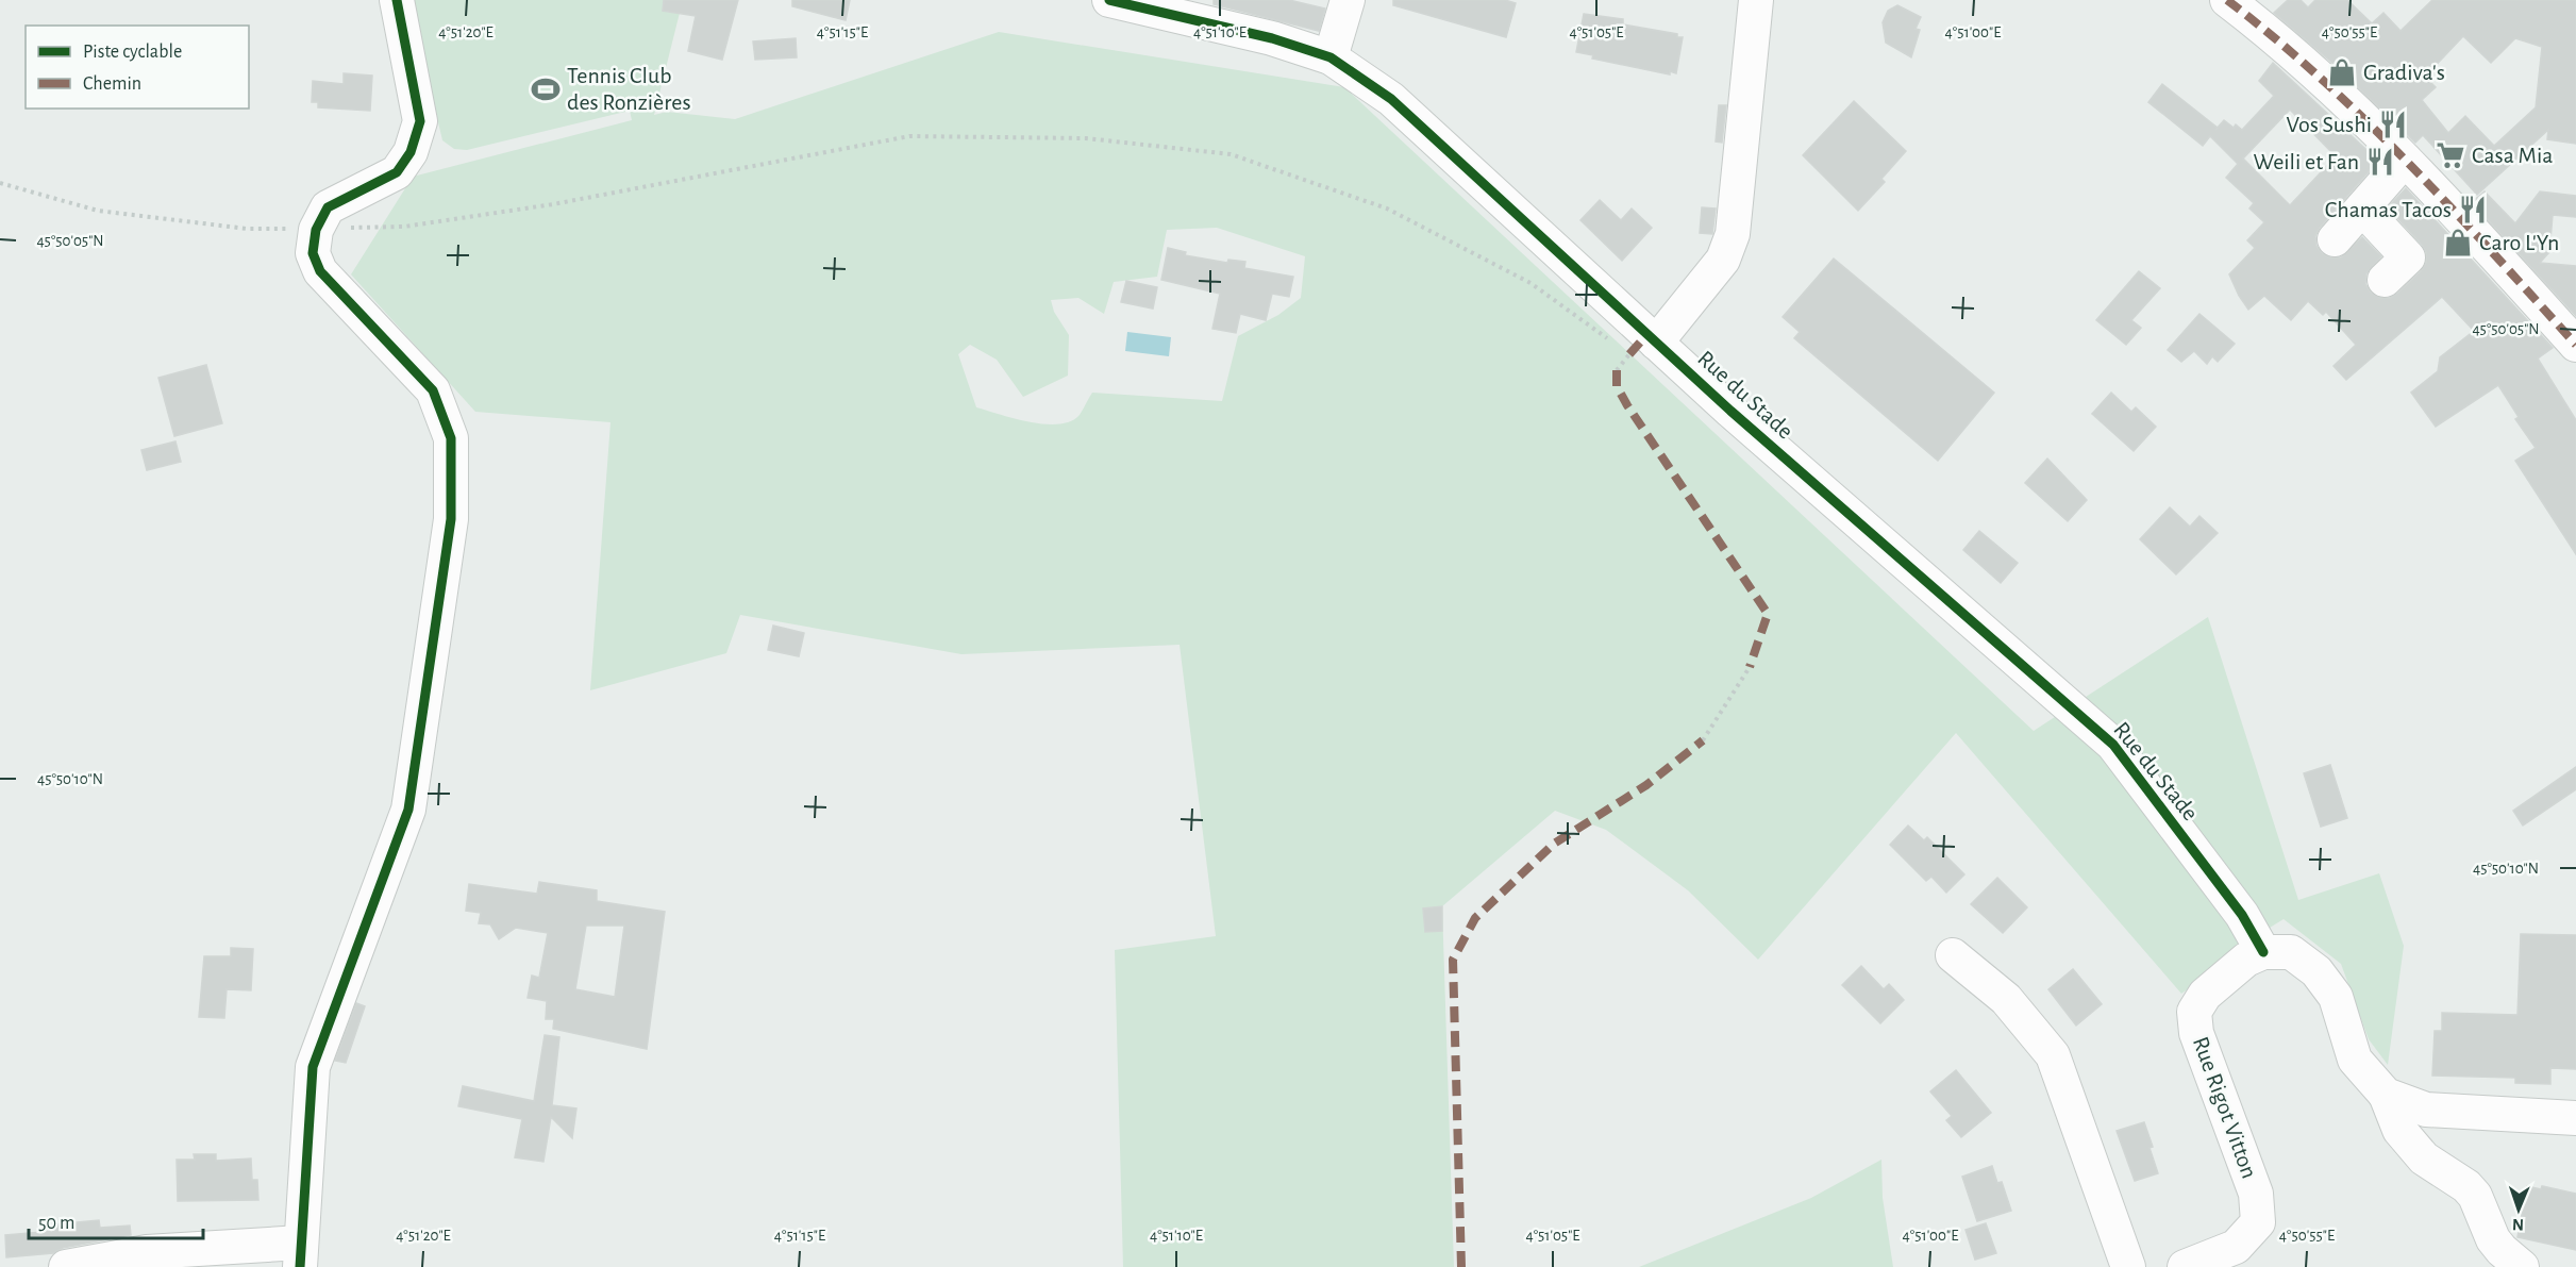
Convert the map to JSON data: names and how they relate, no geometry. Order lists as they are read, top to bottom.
{
  "streets": {
    "street": ["Rue du Stade", "Rue Rigot Vitton"]
  },
  "crossings": [
    ["Rue du Stade", "Rue Rigot Vitton"]
  ],
  "places": {
    "shop": ["Gradiva's", "Caro L'Yn"],
    "sports": ["Tennis Club des Ronzières"],
    "restaurant": ["Vos Sushi", "Weili et Fan", "Chamas Tacos"],
    "supermarket": ["Casa Mia"]
  },
  "legend": ["Piste cyclable", "Chemin"],
  "scale_bar": "50 m",
  "north": "bottom",
  "coordinates": [
    "4°51'20\"E",
    "4°51'15\"E",
    "4°51'10\"E",
    "4°51'05\"E",
    "4°51'00\"E",
    "4°50'55\"E",
    "45°50'05\"N",
    "45°50'10\"N"
  ]
}
